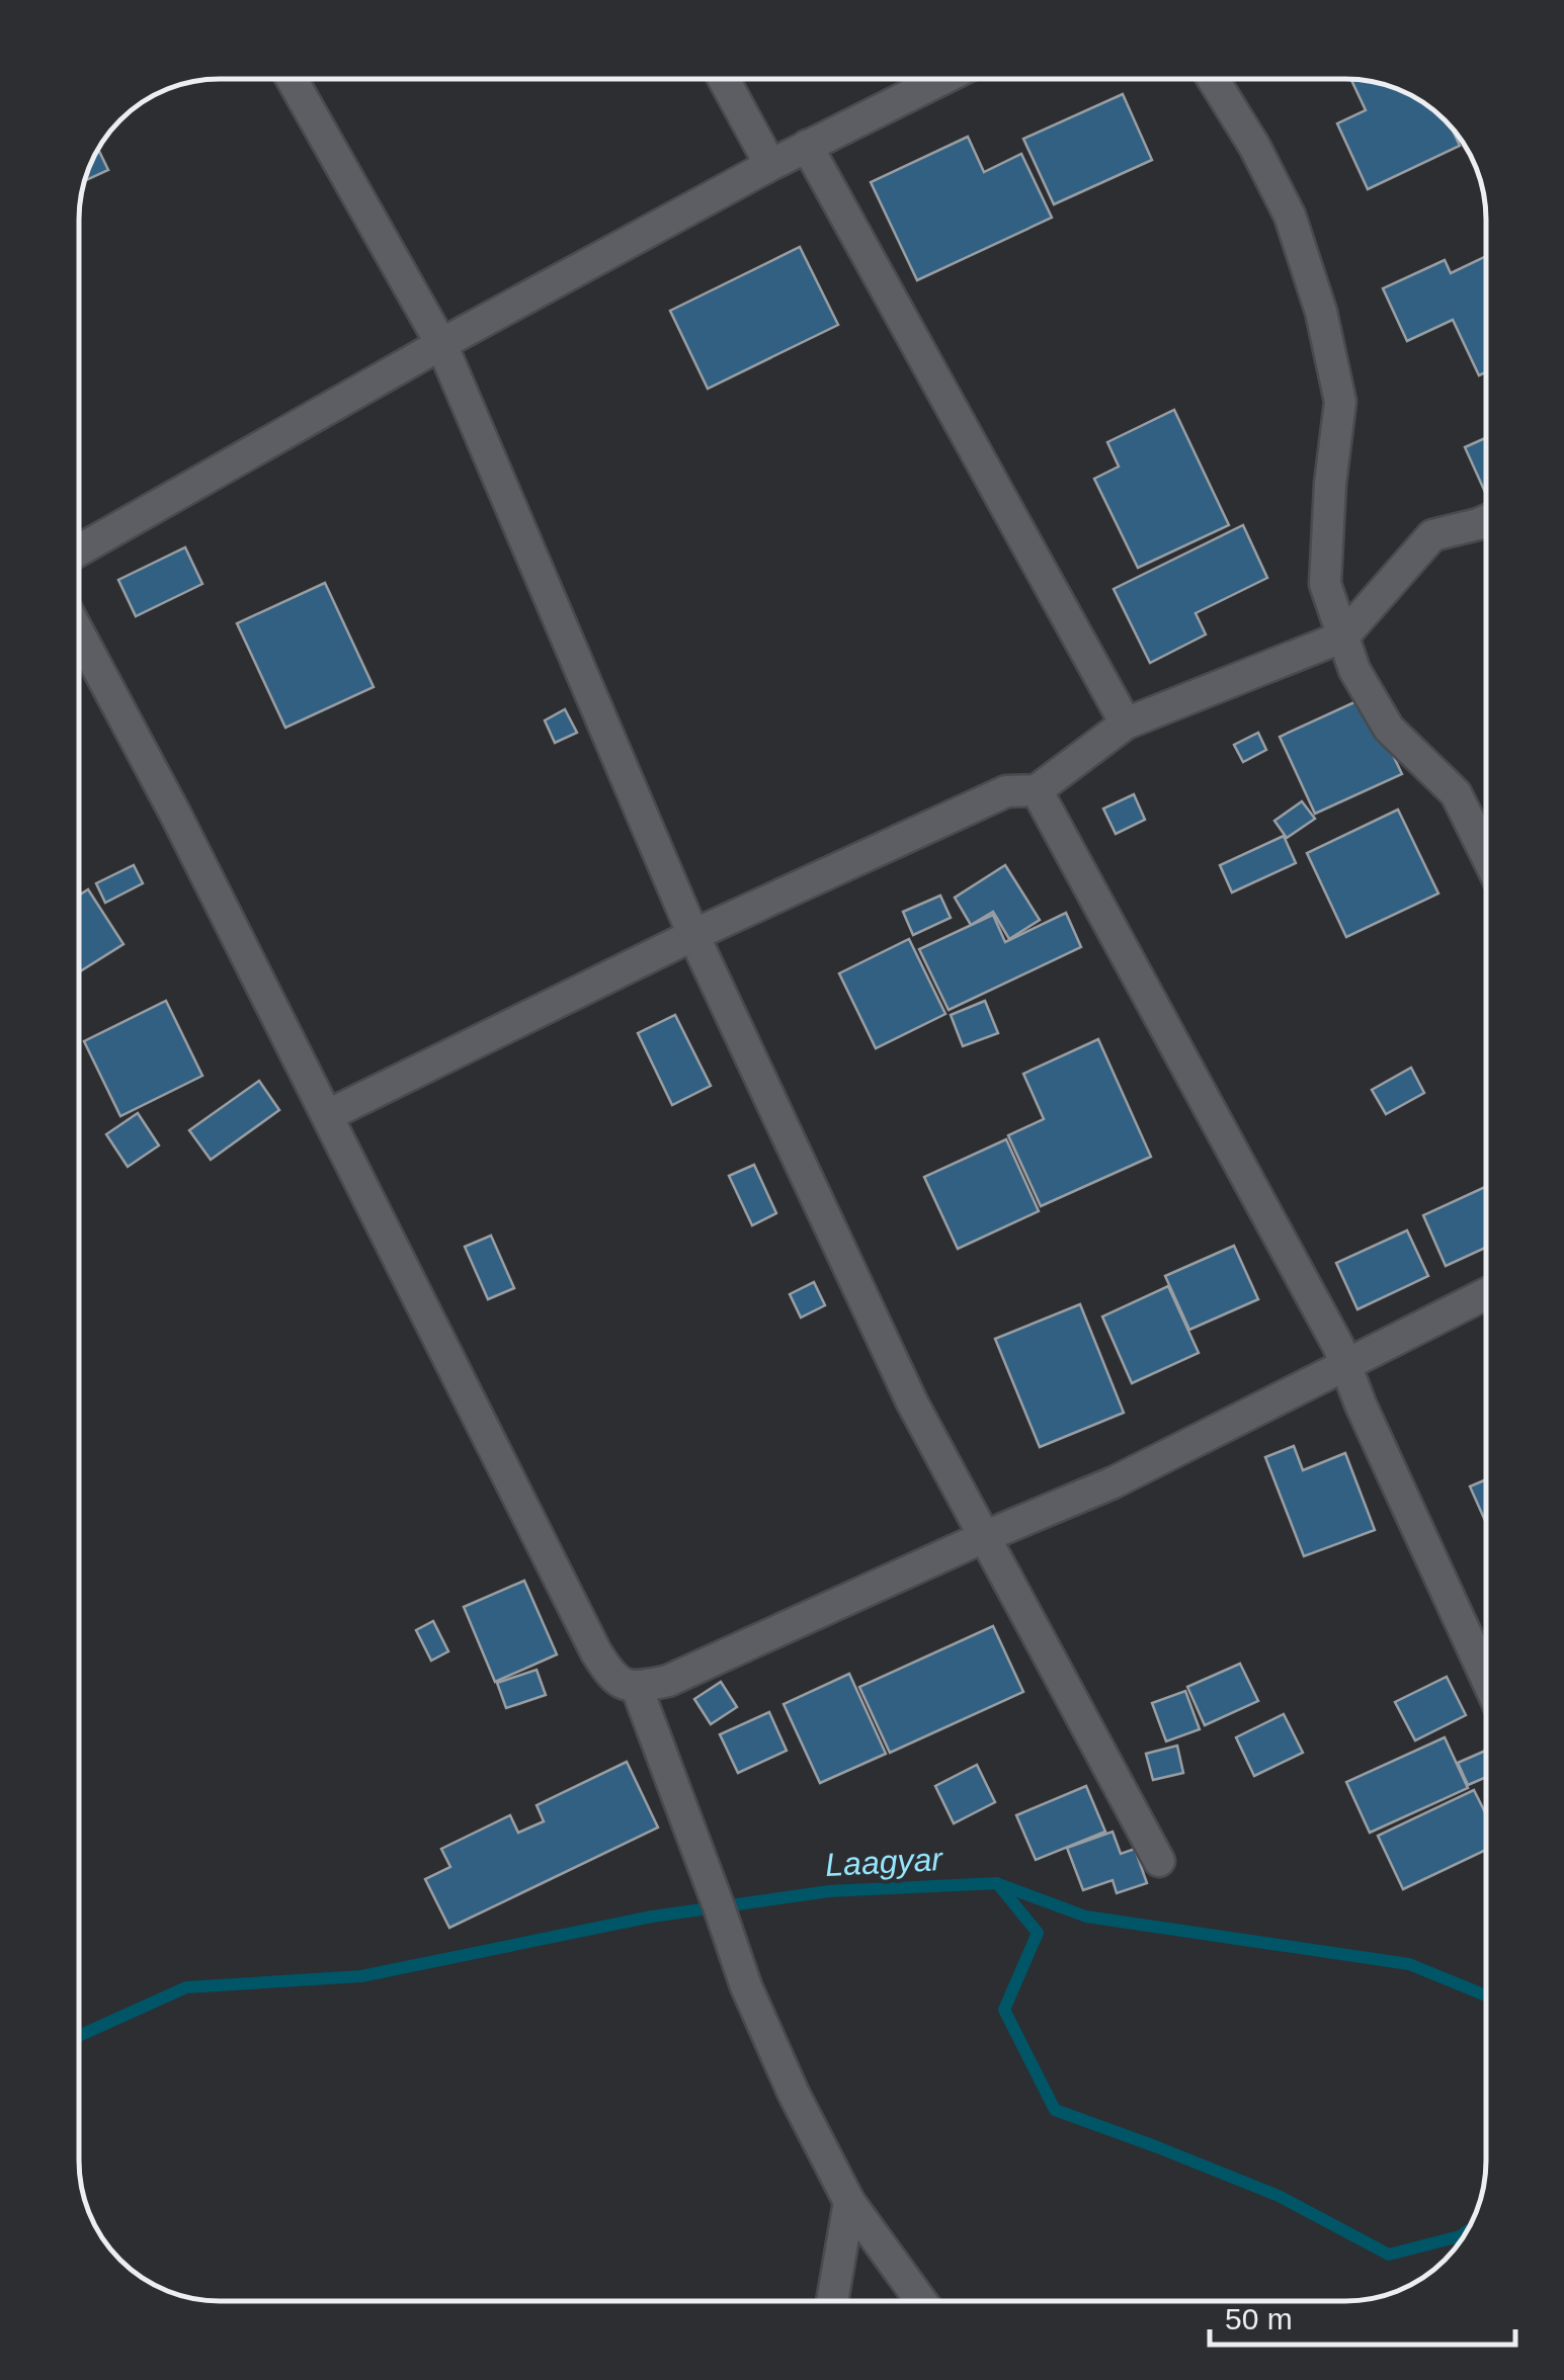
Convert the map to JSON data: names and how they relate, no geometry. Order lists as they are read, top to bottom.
{
  "water": ["Laagyar"],
  "scale_bar": "50 m"
}
